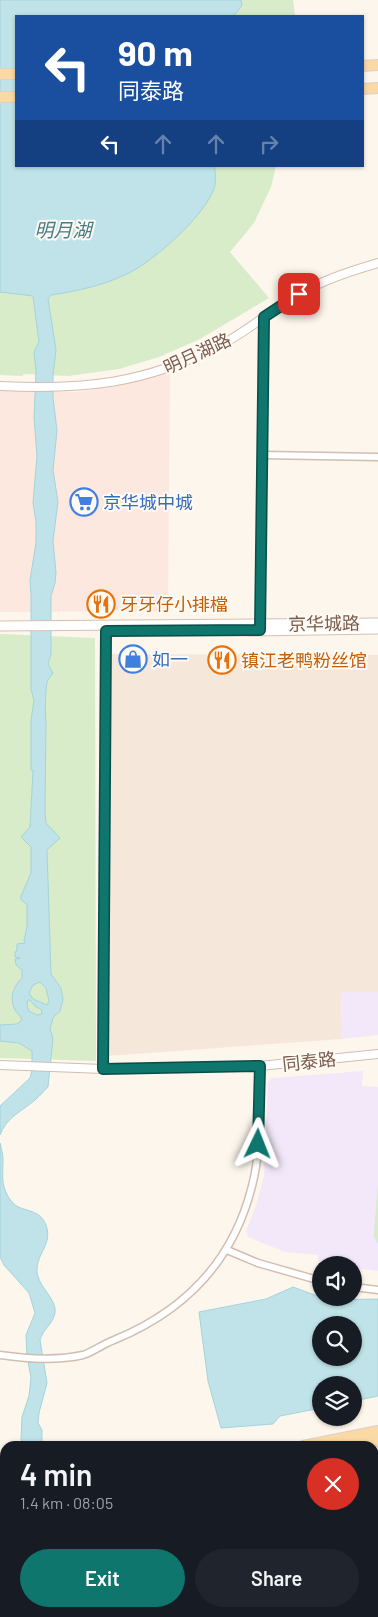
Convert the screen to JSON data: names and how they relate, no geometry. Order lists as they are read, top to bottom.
{
  "streets": {
    "main road": ["京华城路"],
    "street": ["明月湖路", "同泰路"]
  },
  "water": ["明月湖"],
  "places": {
    "supermarket": ["京华城中城"],
    "restaurant": ["牙牙仔小排檔", "镇江老鸭粉丝馆"],
    "shop": ["如一"]
  },
  "page": {
    "turn": ["90 m", "同泰路"],
    "heading": ["4 min", "1.4 km · 08:05"],
    "buttons": ["Exit", "Share"]
  }
}
